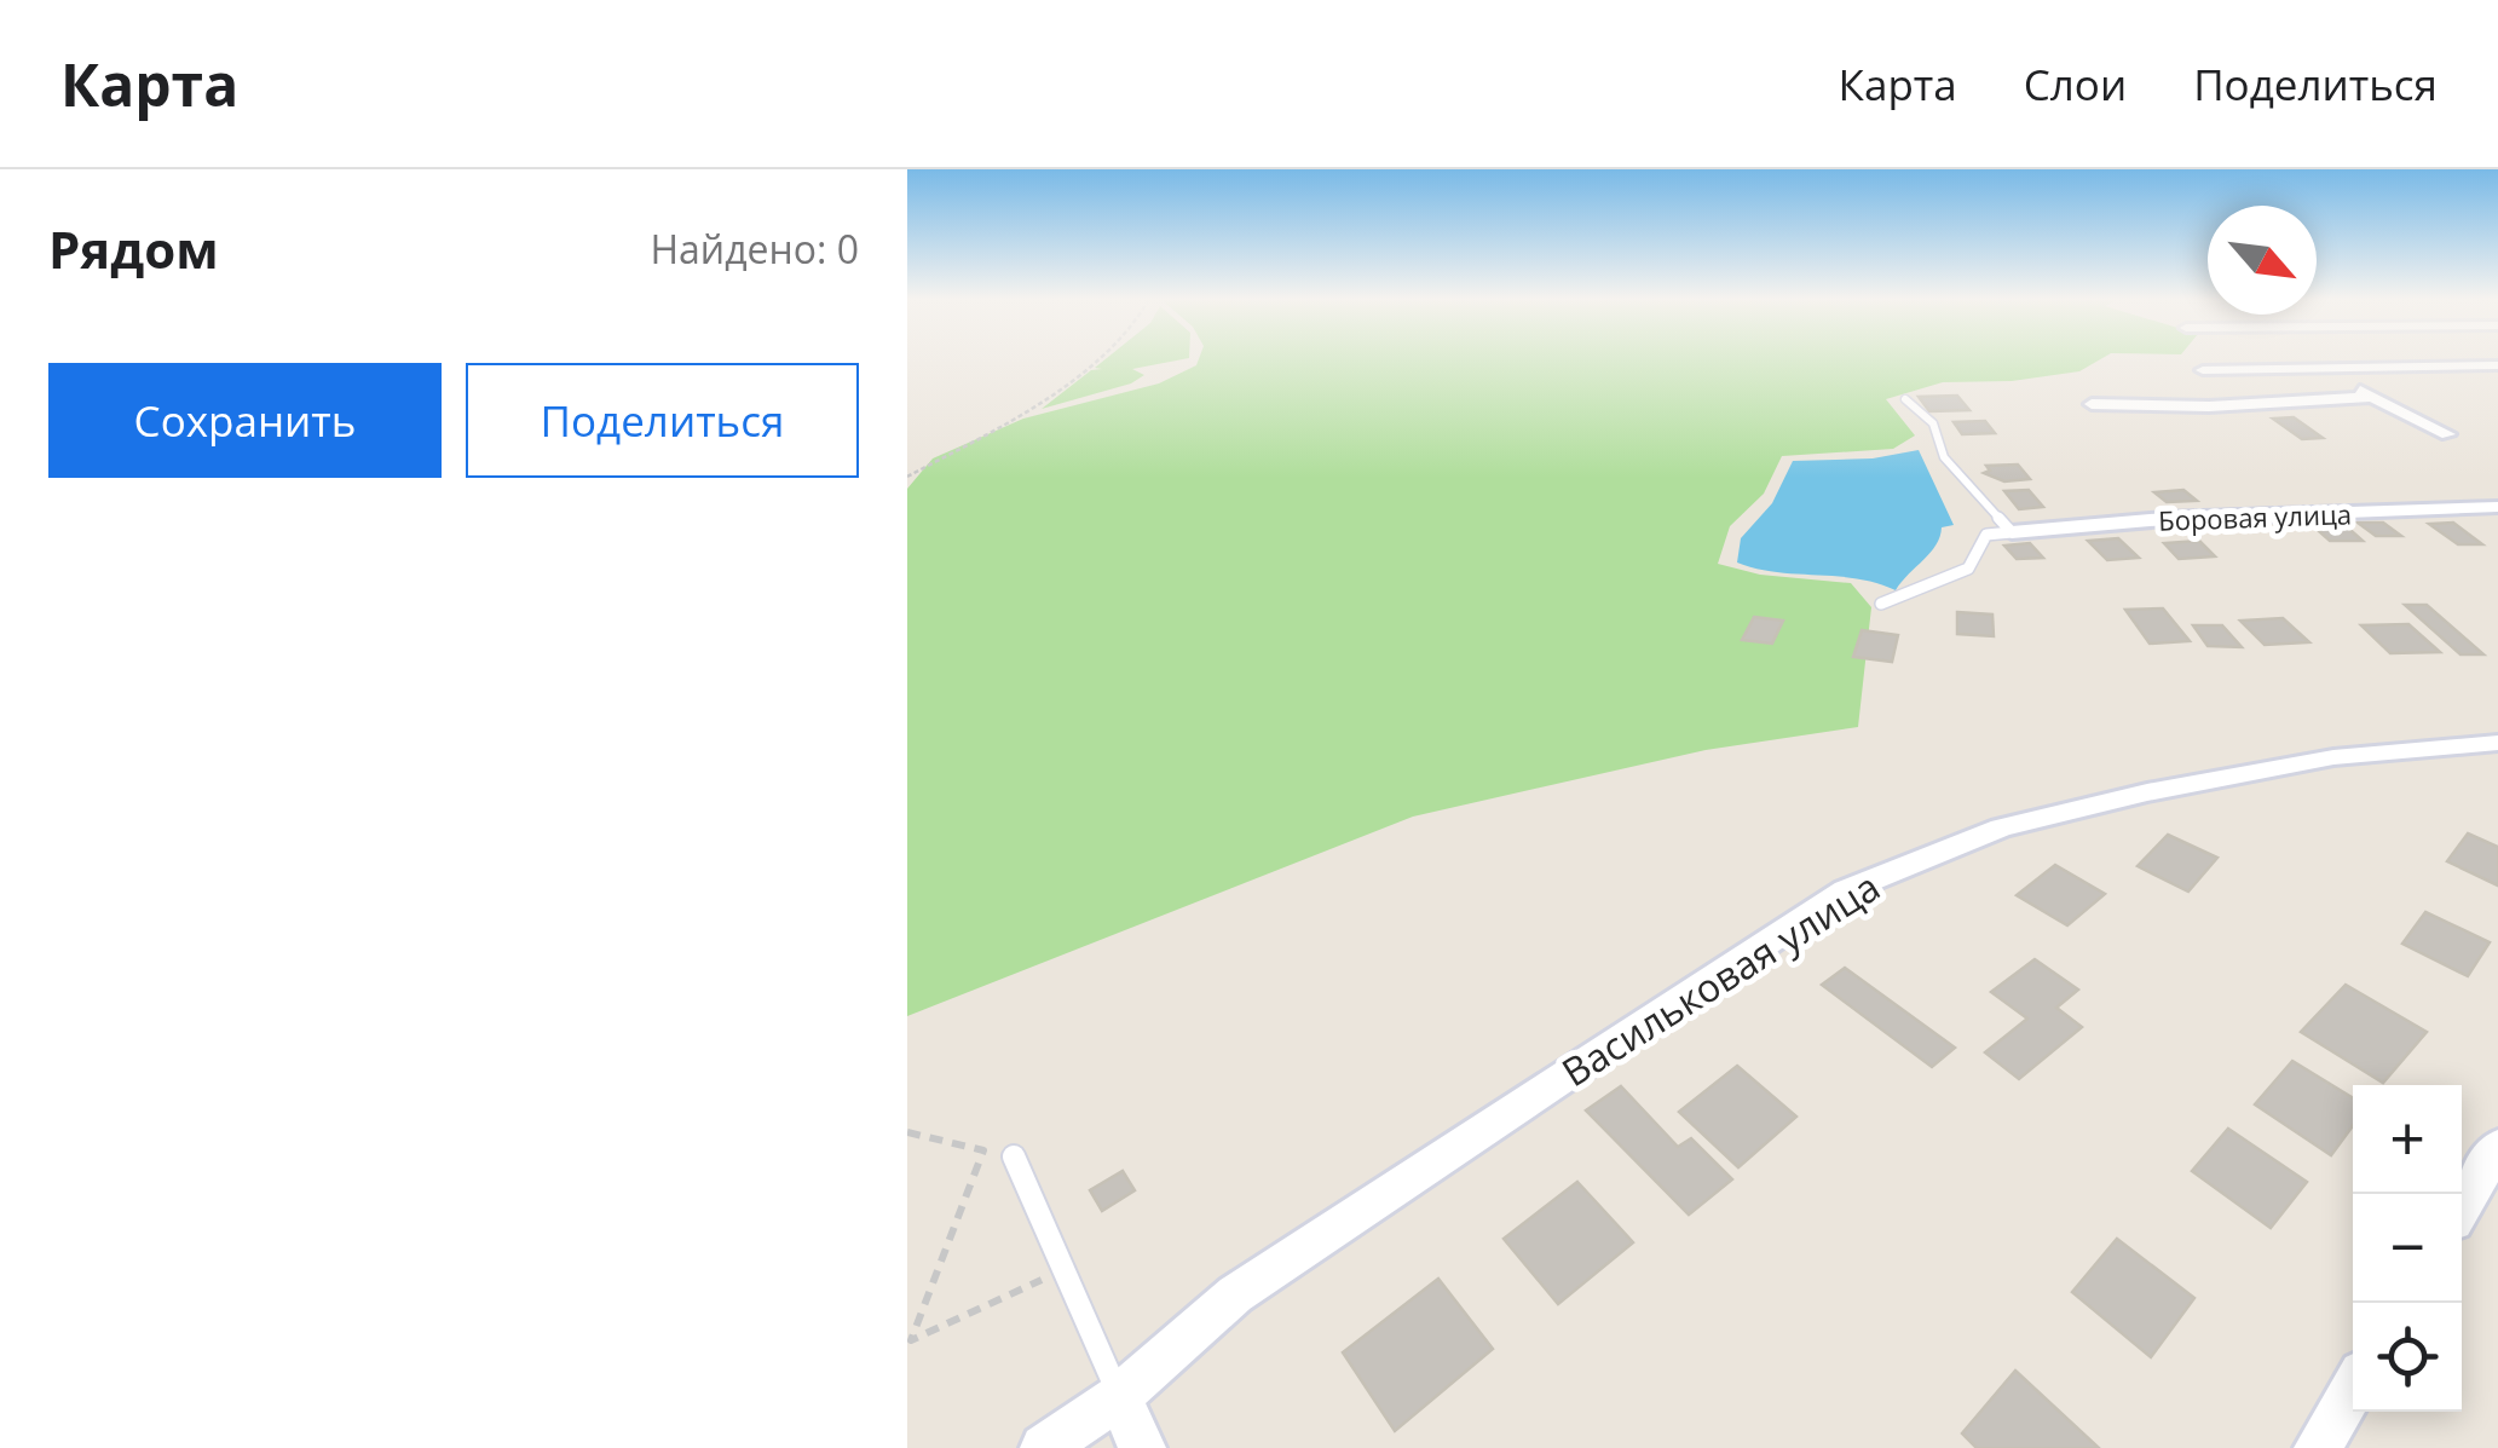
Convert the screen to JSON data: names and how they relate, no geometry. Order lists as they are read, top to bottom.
{
  "streets": {
    "street": ["Боровая улица", "Васильковая улица"]
  },
  "north": "bottom right",
  "page": {
    "header": "Карта",
    "nav": ["Карта", "Слои", "Поделиться"],
    "heading": ["Рядом", "Найдено: 0"],
    "buttons": ["Сохранить", "Поделиться"],
    "map_buttons": ["+", "−"]
  }
}
